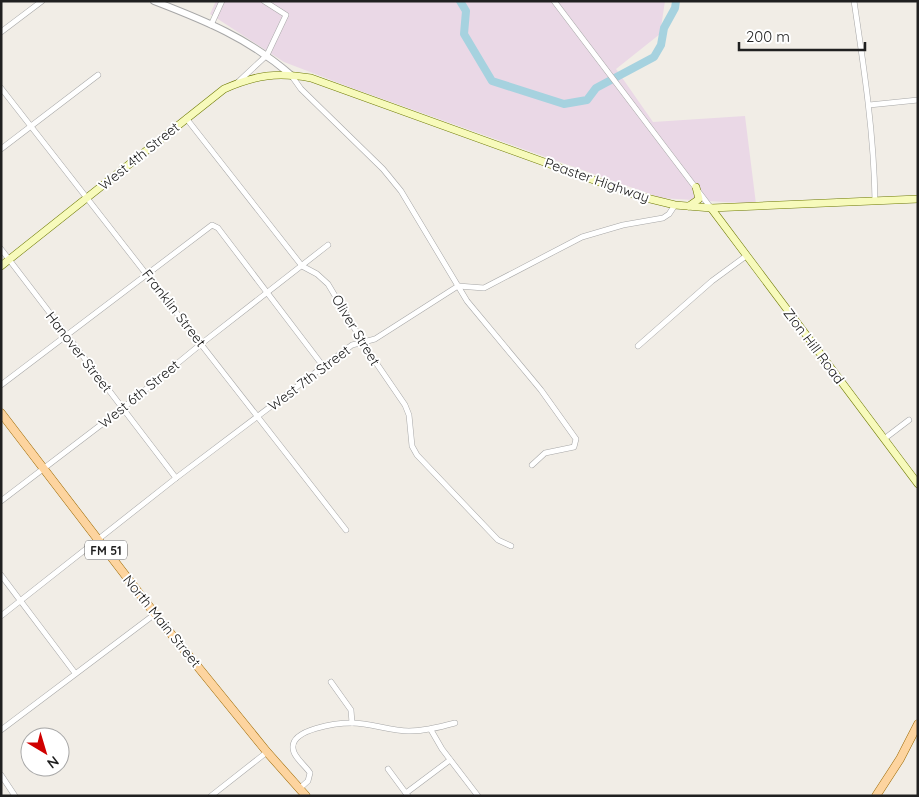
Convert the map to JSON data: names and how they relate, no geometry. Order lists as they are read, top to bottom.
{
  "streets": {
    "main road": [
      "West 4th Street",
      "Peaster Highway",
      "Zion Hill Road",
      "FM 51",
      "North Main Street"
    ],
    "street": [
      "Franklin Street",
      "Oliver Street",
      "Hanover Street",
      "West 7th Street",
      "West 6th Street"
    ]
  },
  "crossings": [
    ["West 4th Street", "Peaster Highway"],
    ["West 4th Street", "Franklin Street"],
    ["West 4th Street", "Oliver Street"],
    ["West 4th Street", "Hanover Street"],
    ["Peaster Highway", "Zion Hill Road"],
    ["Franklin Street", "West 7th Street"],
    ["Franklin Street", "West 6th Street"],
    ["Oliver Street", "West 7th Street"],
    ["Oliver Street", "West 6th Street"],
    ["Hanover Street", "West 7th Street"],
    ["Hanover Street", "West 6th Street"],
    ["West 7th Street", "North Main Street"],
    ["West 6th Street", "North Main Street"],
    ["FM 51", "North Main Street"]
  ],
  "scale_bar": "200 m",
  "north": "bottom right"
}
